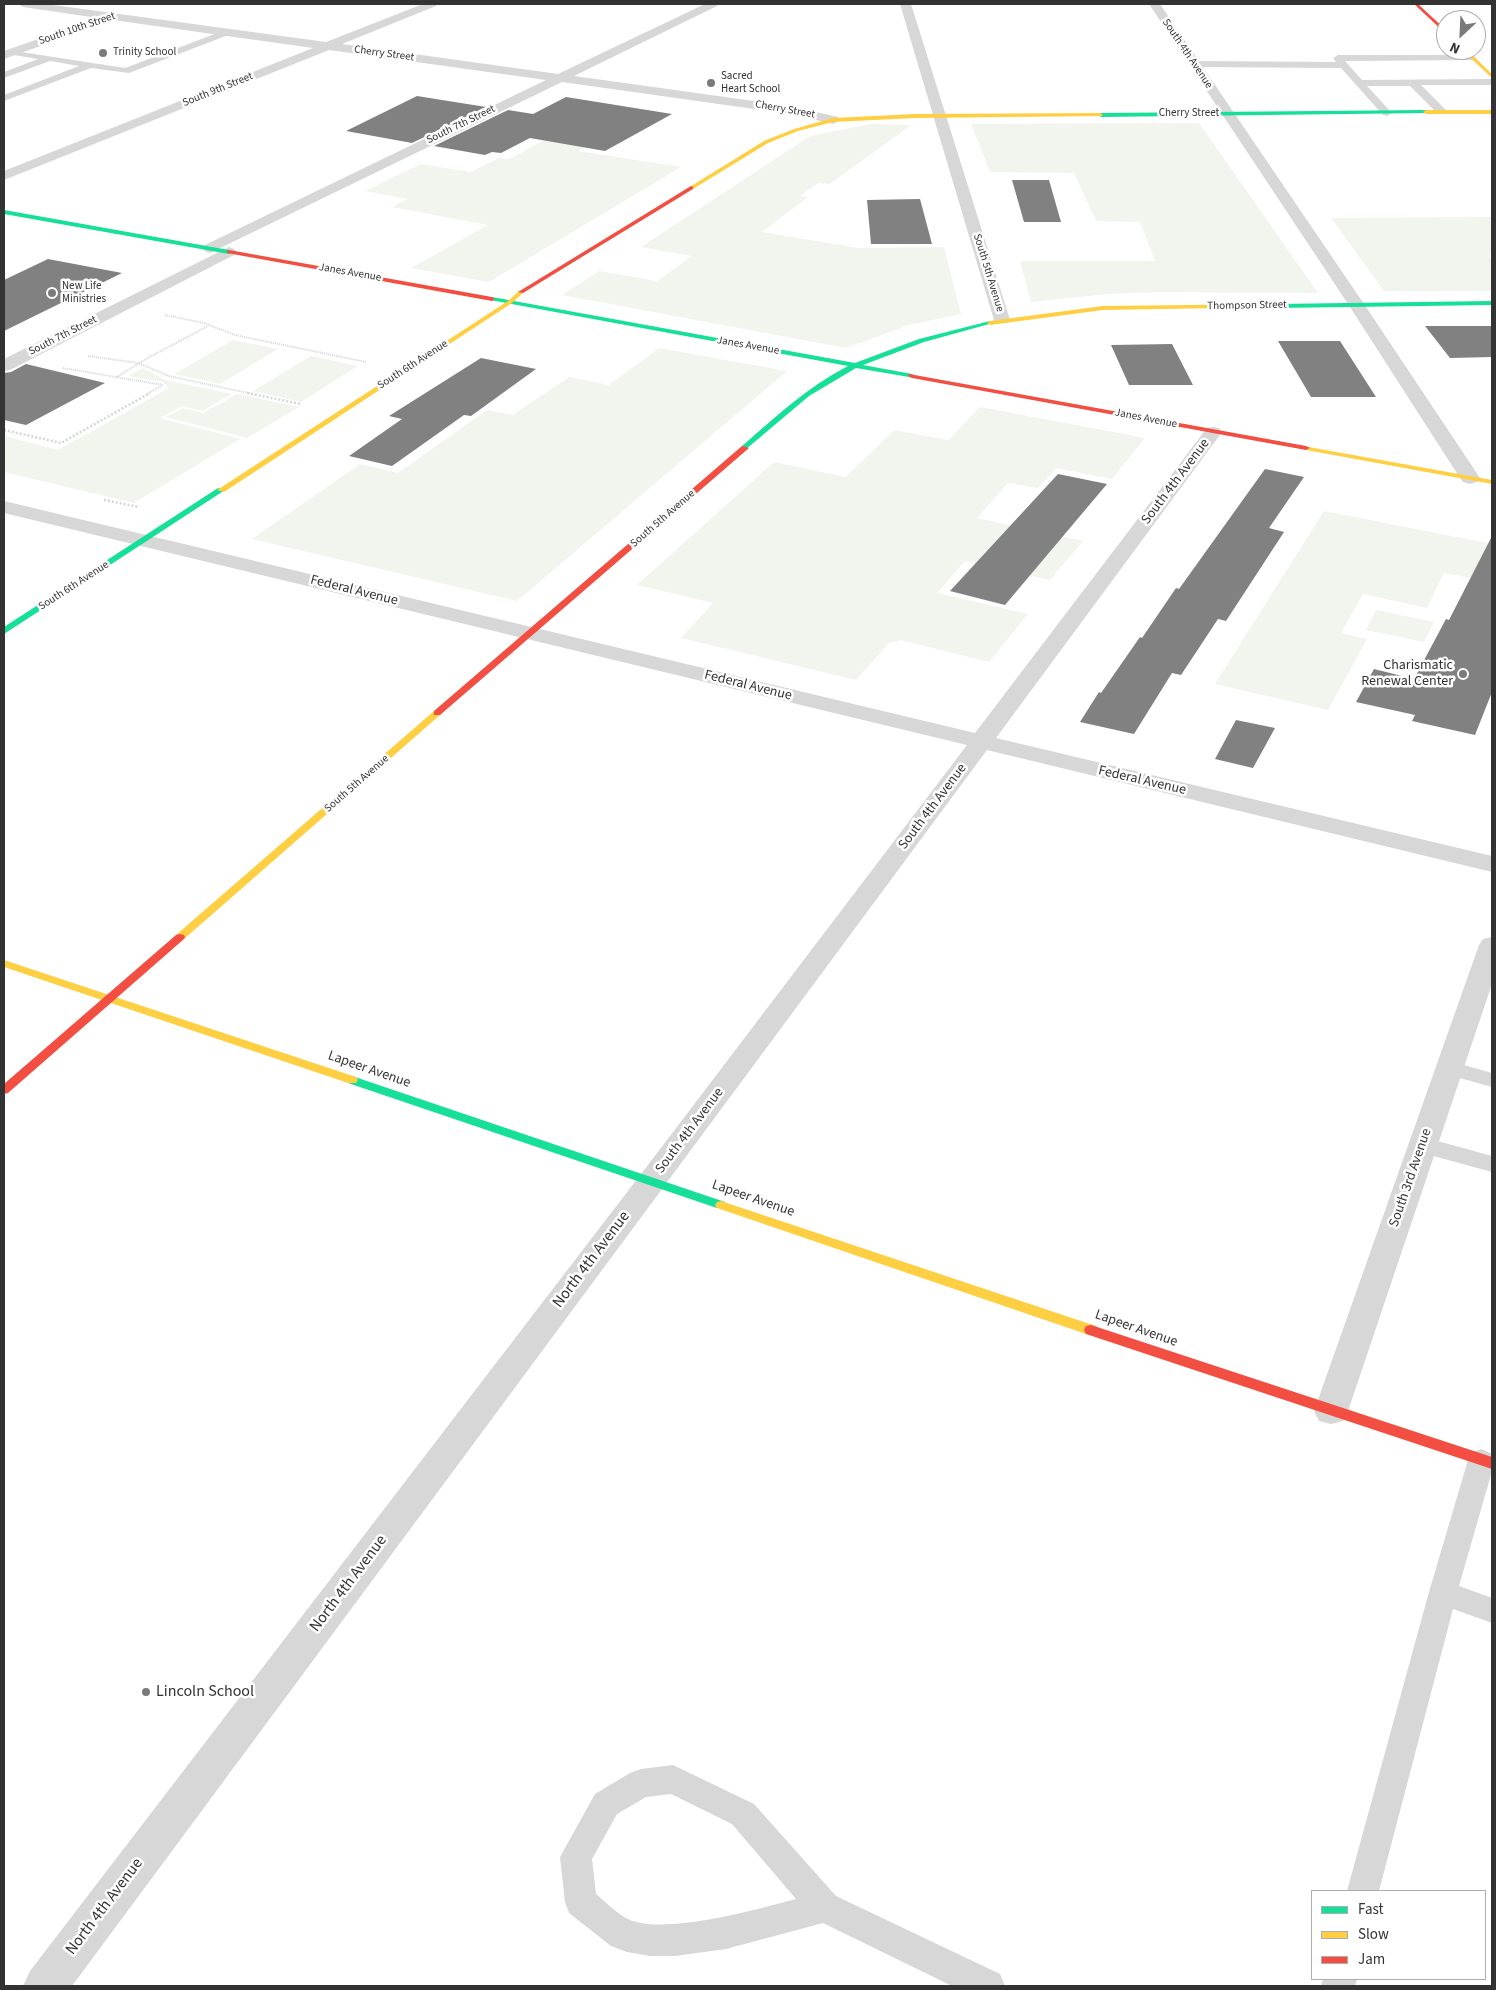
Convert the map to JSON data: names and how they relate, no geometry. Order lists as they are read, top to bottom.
{
  "streets": {
    "street": [
      "South 10th Street",
      "Cherry Street",
      "South 4th Avenue",
      "South 9th Street",
      "South 7th Street",
      "Janes Avenue",
      "South 5th Avenue",
      "Thompson Street",
      "South 6th Avenue",
      "Federal Avenue",
      "Lapeer Avenue",
      "South 3rd Avenue",
      "North 4th Avenue"
    ]
  },
  "crossings": [
    ["South 10th Street", "Cherry Street"],
    ["Cherry Street", "South 4th Avenue"],
    ["Cherry Street", "South 9th Street"],
    ["Cherry Street", "South 7th Street"],
    ["Cherry Street", "South 5th Avenue"],
    ["Cherry Street", "South 6th Avenue"],
    ["South 4th Avenue", "Janes Avenue"],
    ["South 4th Avenue", "Thompson Street"],
    ["South 4th Avenue", "Federal Avenue"],
    ["South 4th Avenue", "Lapeer Avenue"],
    ["South 4th Avenue", "North 4th Avenue"],
    ["South 7th Street", "Janes Avenue"],
    ["Janes Avenue", "South 5th Avenue"],
    ["Janes Avenue", "South 6th Avenue"],
    ["South 5th Avenue", "Thompson Street"],
    ["South 5th Avenue", "Federal Avenue"],
    ["South 5th Avenue", "Lapeer Avenue"],
    ["South 6th Avenue", "Federal Avenue"],
    ["Lapeer Avenue", "South 3rd Avenue"],
    ["Lapeer Avenue", "North 4th Avenue"]
  ],
  "places": [
    "Trinity School",
    "Sacred Heart School",
    "New Life Ministries",
    "Charismatic Renewal Center",
    "Lincoln School"
  ],
  "legend": ["Fast", "Slow", "Jam"],
  "north": "bottom left"
}
